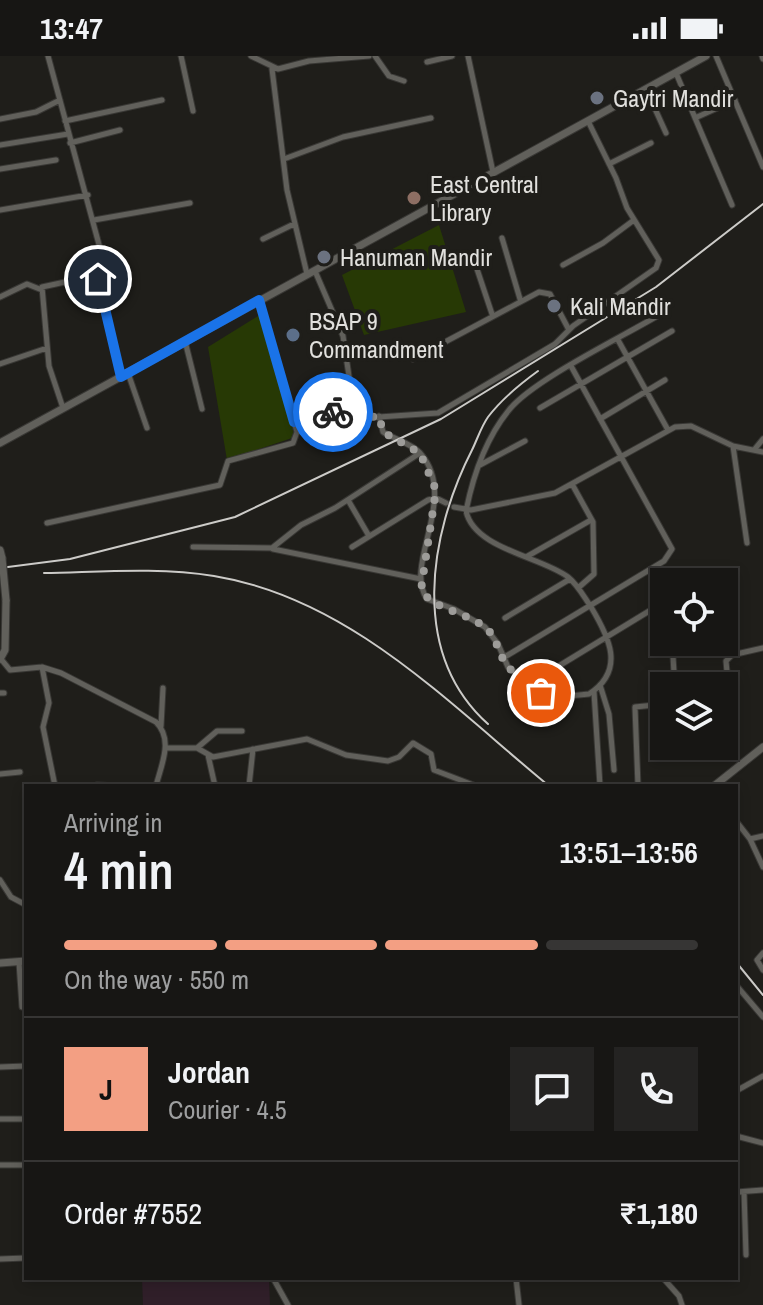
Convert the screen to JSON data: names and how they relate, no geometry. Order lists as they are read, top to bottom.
{
  "places": [
    "Gaytri Mandir",
    "East Central Library",
    "Hanuman Mandir",
    "Kali Mandir",
    "BSAP 9 Commandment"
  ],
  "page": {
    "status": "13:47",
    "heading": ["4 min", "Arriving in", "13:51–13:56"],
    "panel": [
      "Jordan",
      "Courier · 4.5",
      "Order #7552",
      "₹1,180"
    ],
    "bar": "On the way · 550 m",
    "round": "J"
  }
}
